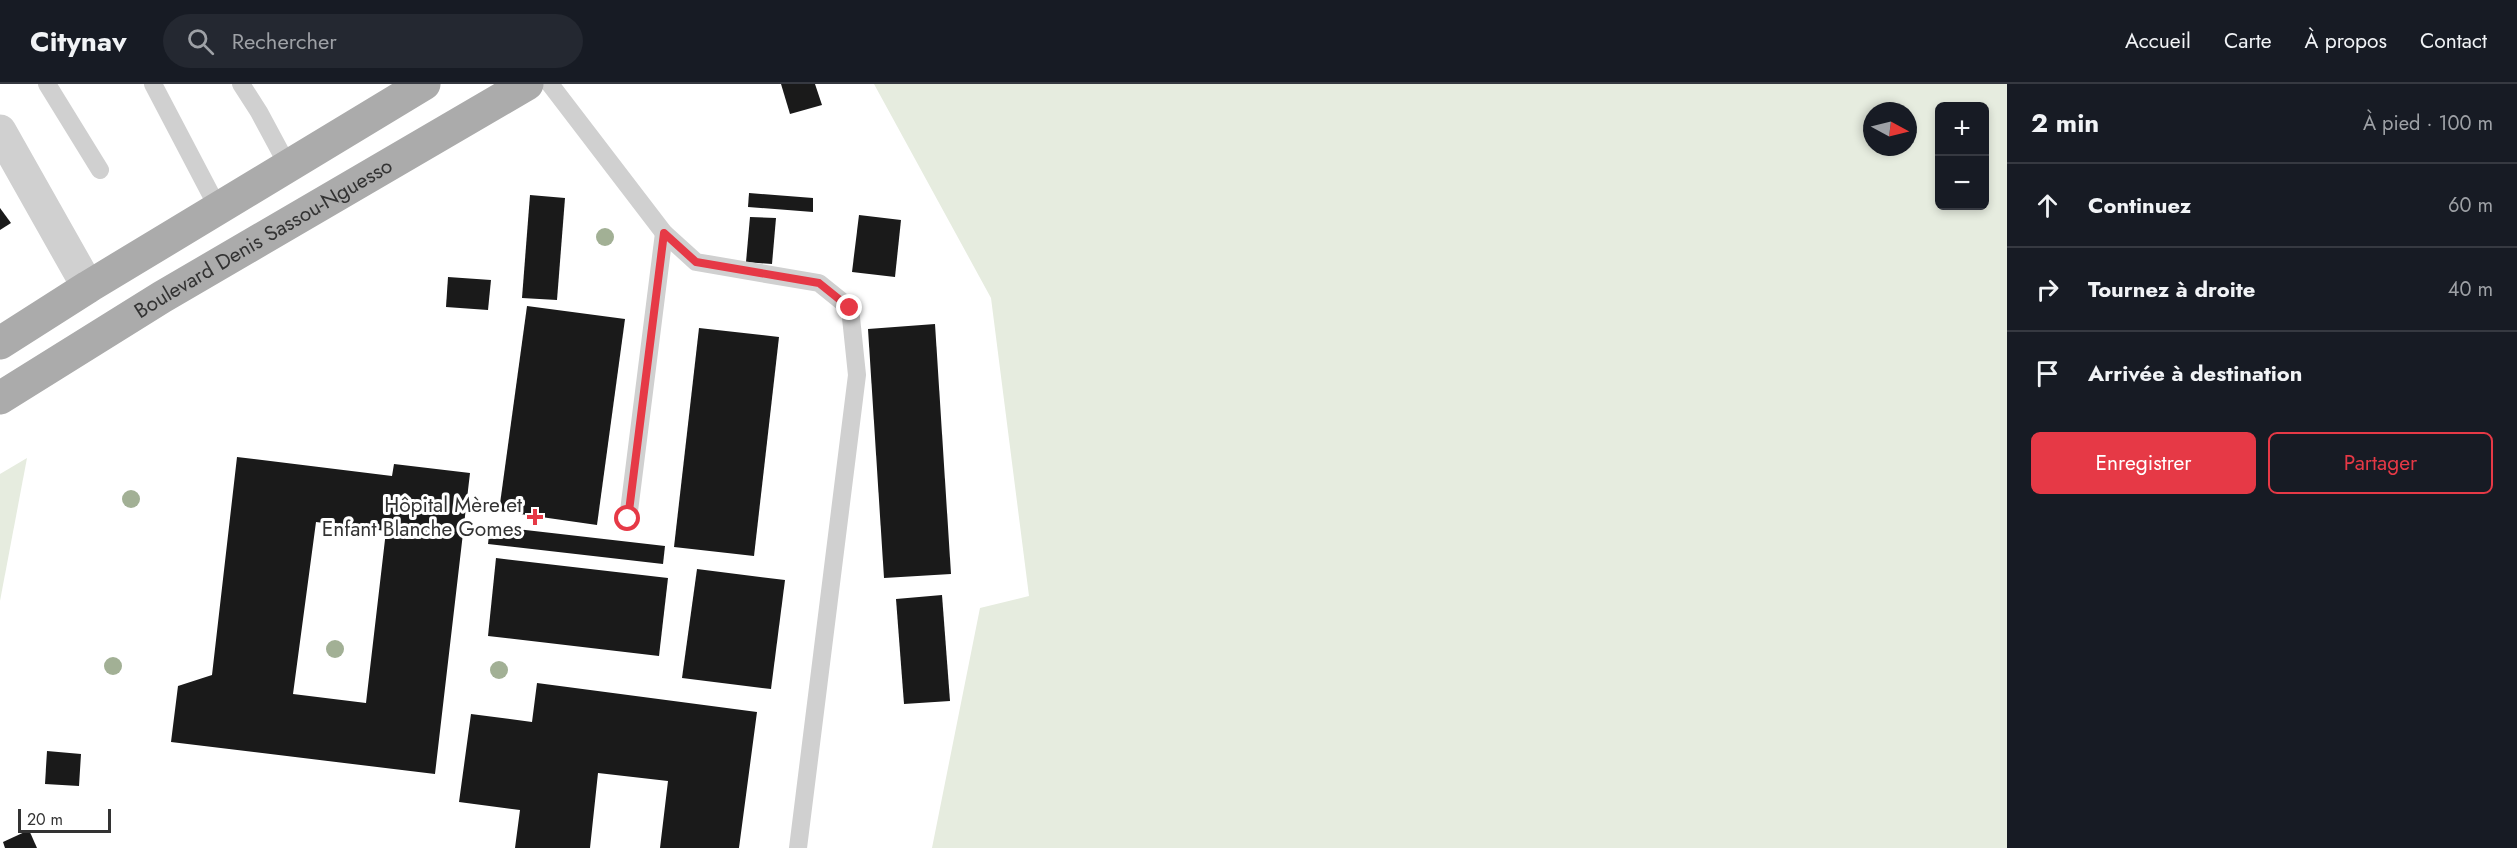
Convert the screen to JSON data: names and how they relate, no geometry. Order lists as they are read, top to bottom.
{
  "streets": {
    "main road": ["Boulevard Denis Sassou-Nguesso"]
  },
  "places": {
    "health": ["Hôpital Mère et Enfant Blanche Gomes"]
  },
  "scale_bar": "20 m",
  "north": "right",
  "page": {
    "header": "Citynav",
    "search": "Rechercher",
    "nav": [
      "Accueil",
      "Carte",
      "À propos",
      "Contact"
    ],
    "heading": ["2 min", "À pied · 100 m"],
    "map_buttons": ["+", "−"],
    "list": [
      ["Continuez", "60 m"],
      ["Tournez à droite", "40 m"],
      "Arrivée à destination"
    ],
    "buttons": ["Enregistrer", "Partager"],
    "scale": "20 m"
  }
}
